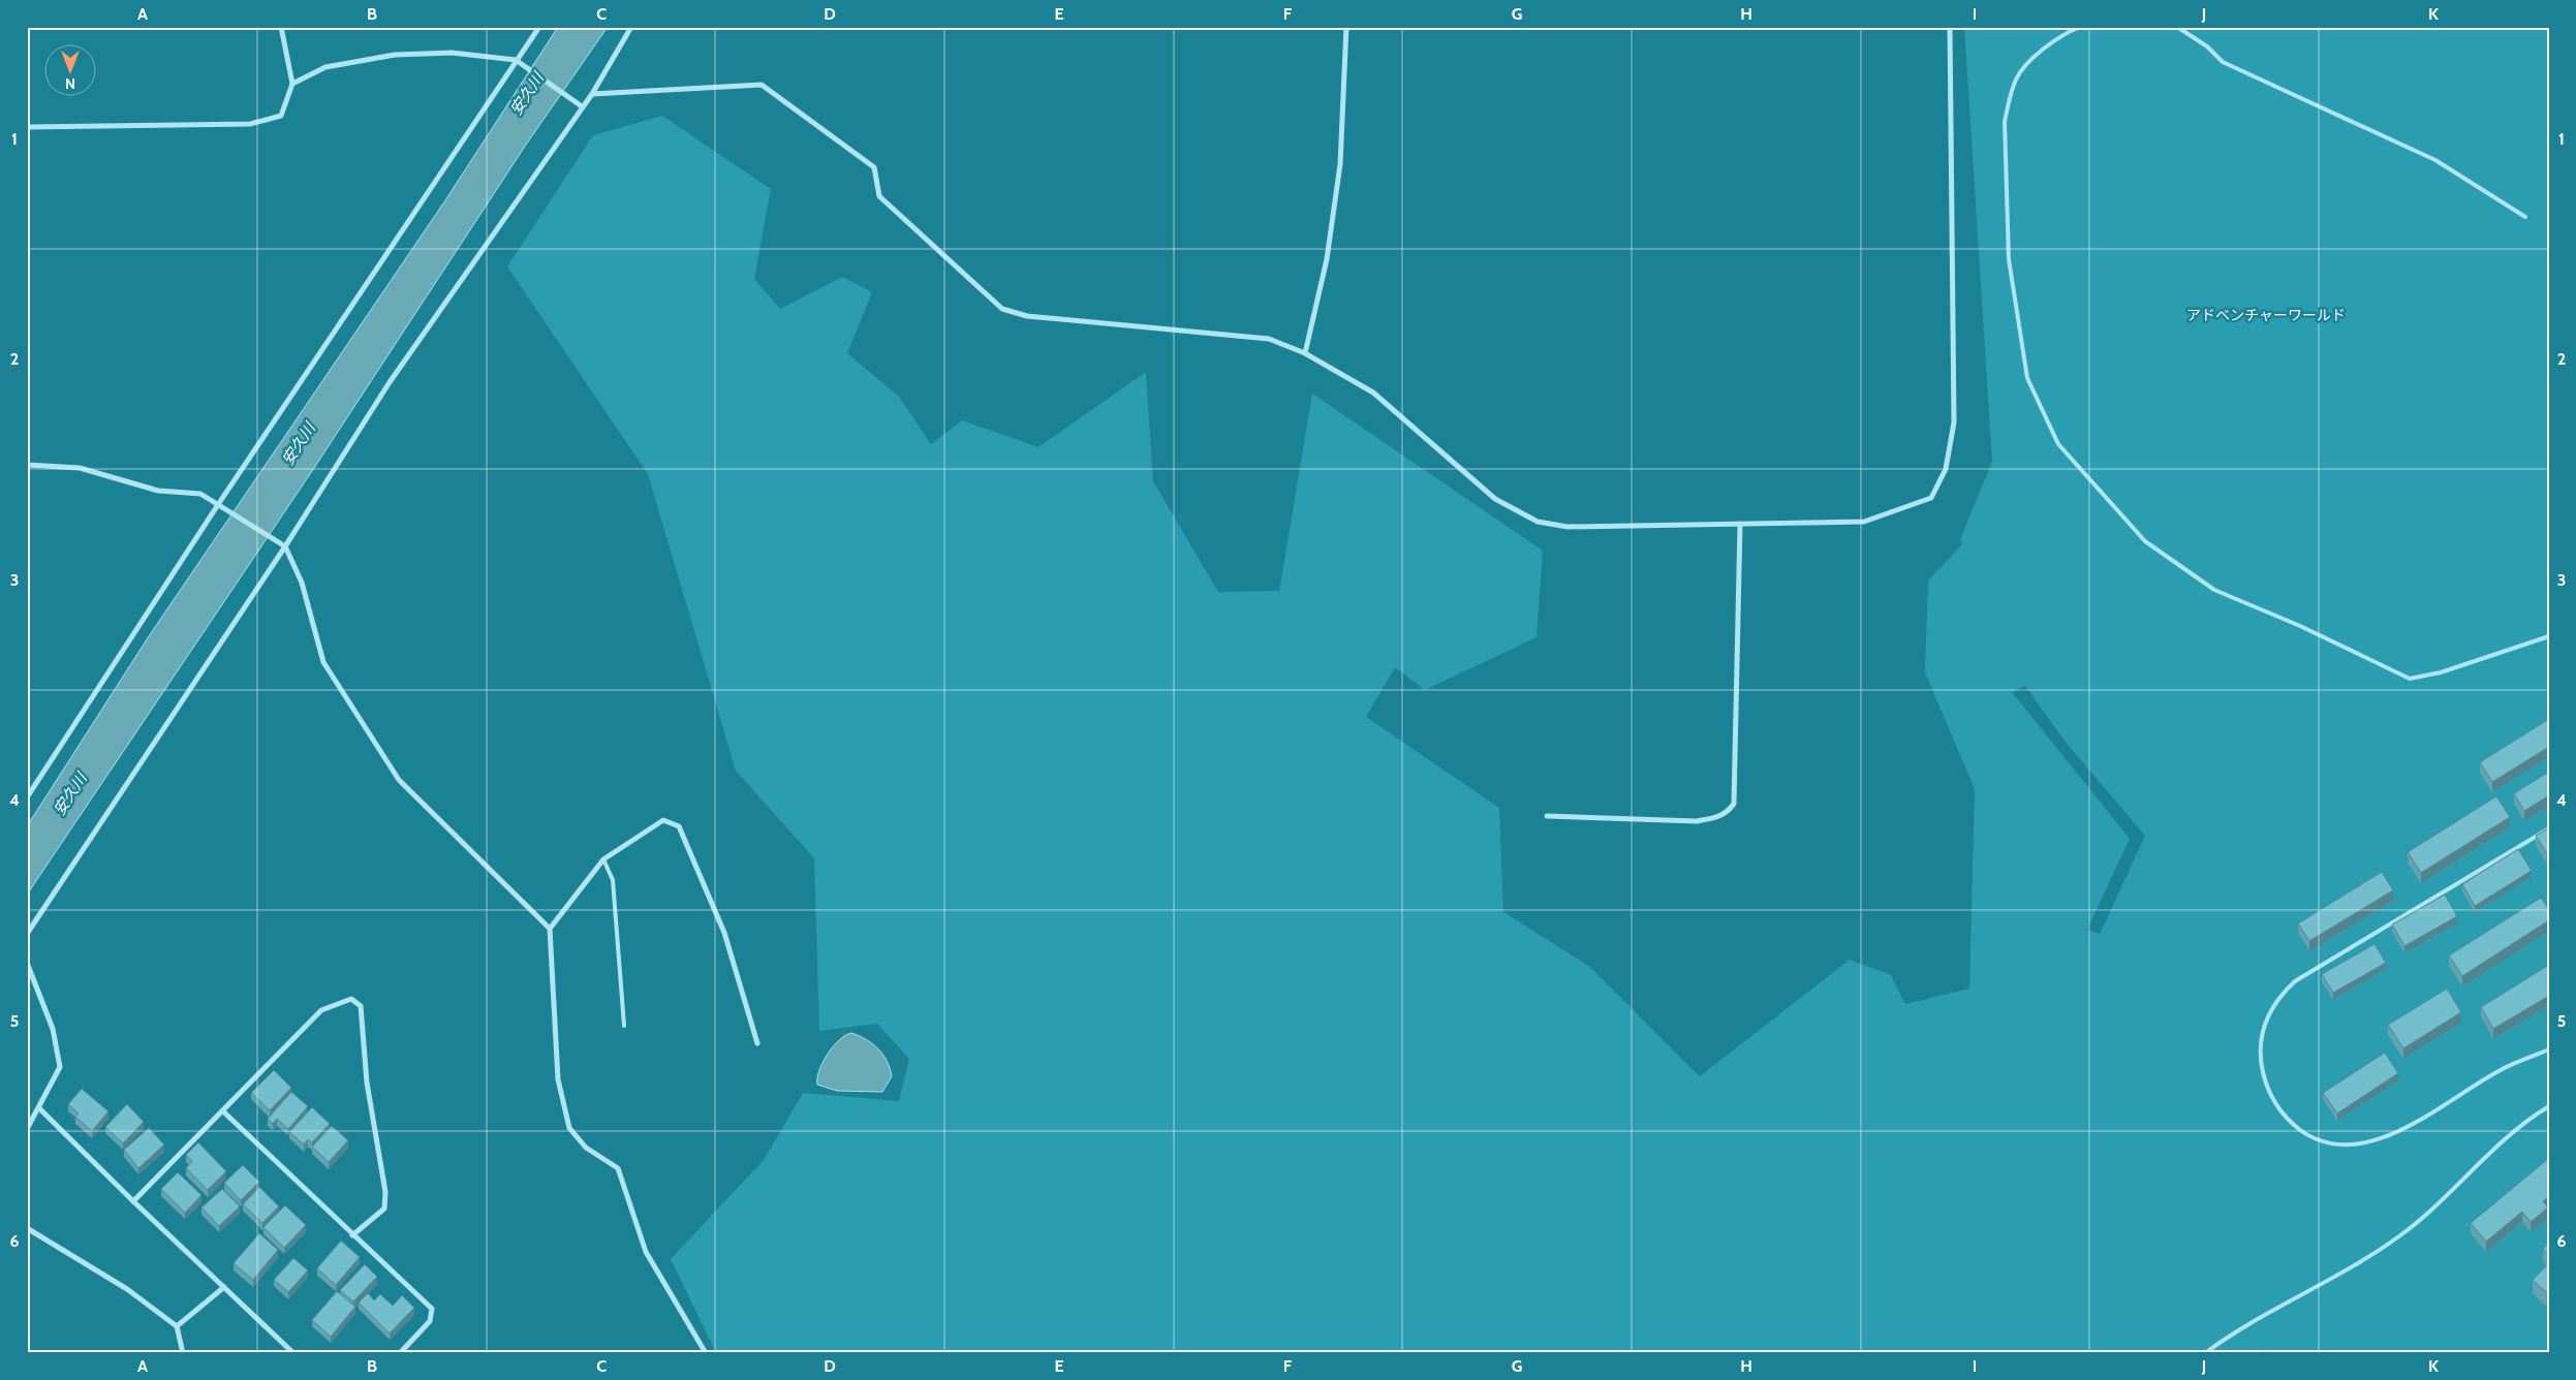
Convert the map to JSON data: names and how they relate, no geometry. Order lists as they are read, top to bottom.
{
  "water": ["安久川"],
  "parks": ["アドベンチャーワールド"],
  "north": "bottom",
  "grid": {
    "columns": [
      "A",
      "B",
      "C",
      "D",
      "E",
      "F",
      "G",
      "H",
      "I",
      "J",
      "K"
    ],
    "rows": [
      "1",
      "2",
      "3",
      "4",
      "5",
      "6"
    ]
  }
}
